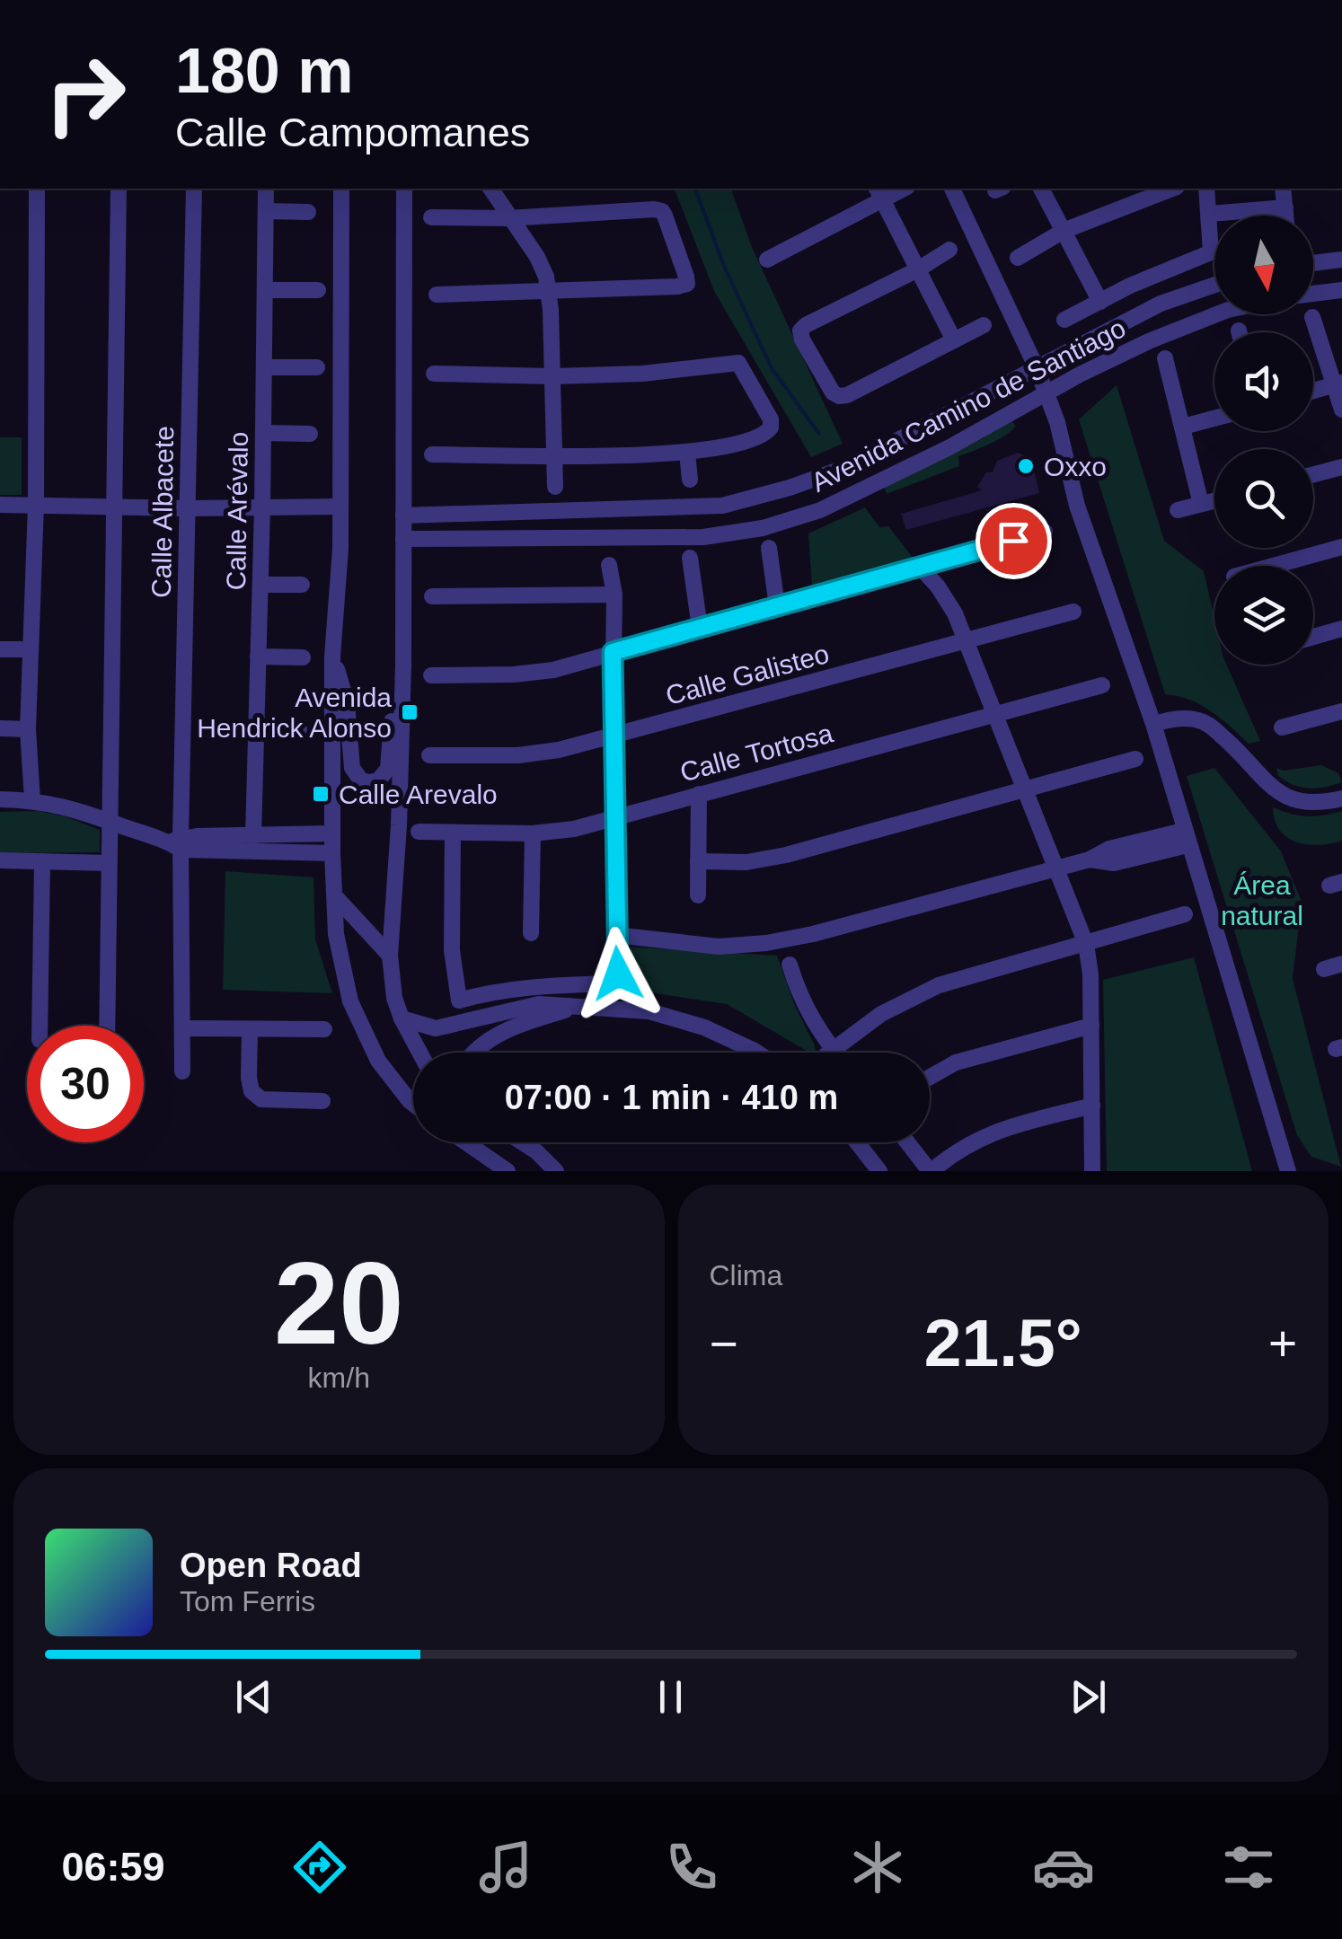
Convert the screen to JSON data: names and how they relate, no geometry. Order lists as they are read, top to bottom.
{
  "streets": {
    "street": [
      "Avenida Camino de Santiago",
      "Calle Arévalo",
      "Calle Albacete",
      "Calle Galisteo",
      "Calle Tortosa"
    ]
  },
  "parks": ["Área natural"],
  "places": {
    "other": ["Oxxo"],
    "transit": ["Avenida Hendrick Alonso", "Calle Arevalo"]
  },
  "north": "bottom",
  "page": {
    "turn": ["180 m", "Calle Campomanes"],
    "limit": "30",
    "trip": "07:00 · 1 min · 410 m",
    "tile": [
      ["20", "km/h"],
      "Clima"
    ],
    "heat": ["−", "21.5°", "+"],
    "song": ["Open Road", "Tom Ferris"],
    "tabs": "06:59"
  }
}
